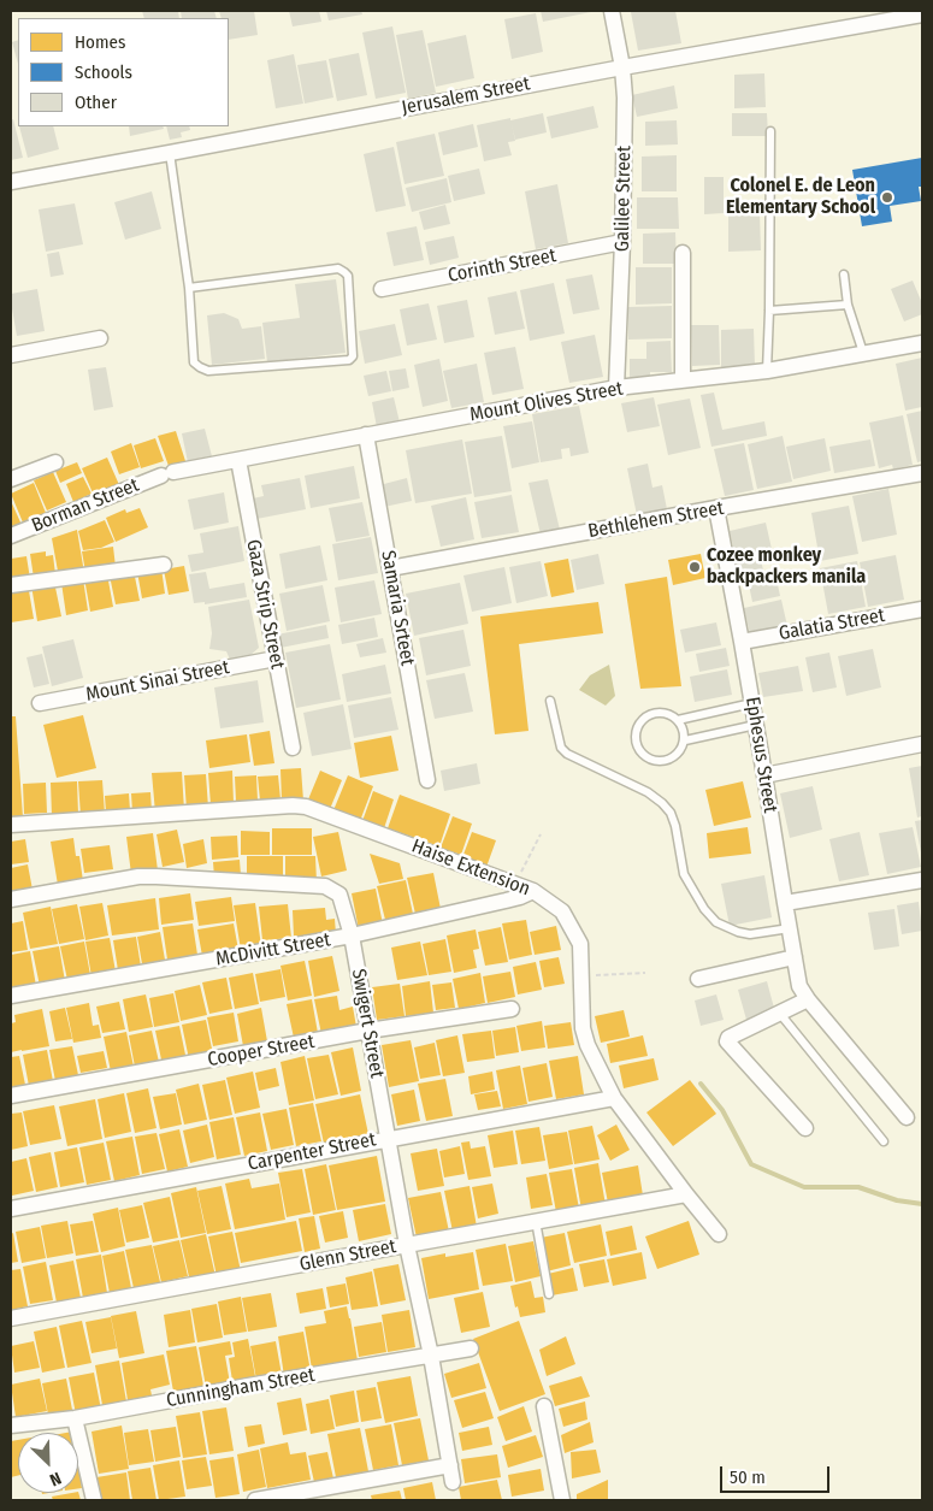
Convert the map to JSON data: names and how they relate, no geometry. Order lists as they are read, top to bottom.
{
  "streets": {
    "street": [
      "Jerusalem Street",
      "Galilee Street",
      "Corinth Street",
      "Mount Olives Street",
      "Borman Street",
      "Bethlehem Street",
      "Gaza Strip Street",
      "Samaria Srteet",
      "Galatia Street",
      "Mount Sinai Street",
      "Ephesus Street",
      "Haise Extension",
      "McDivitt Street",
      "Swigert Street",
      "Cooper Street",
      "Carpenter Street",
      "Glenn Street",
      "Cunningham Street"
    ]
  },
  "crossings": [
    ["Jerusalem Street", "Galilee Street"],
    ["Galilee Street", "Corinth Street"],
    ["Galilee Street", "Mount Olives Street"],
    ["Mount Olives Street", "Borman Street"],
    ["Mount Olives Street", "Gaza Strip Street"],
    ["Mount Olives Street", "Samaria Srteet"],
    ["Bethlehem Street", "Samaria Srteet"],
    ["Bethlehem Street", "Ephesus Street"],
    ["Gaza Strip Street", "Mount Sinai Street"],
    ["Galatia Street", "Ephesus Street"],
    ["Haise Extension", "McDivitt Street"],
    ["Haise Extension", "Carpenter Street"],
    ["Haise Extension", "Glenn Street"],
    ["McDivitt Street", "Swigert Street"],
    ["Swigert Street", "Cooper Street"],
    ["Swigert Street", "Carpenter Street"],
    ["Swigert Street", "Glenn Street"],
    ["Swigert Street", "Cunningham Street"]
  ],
  "places": ["Colonel E. de Leon Elementary School", "Cozee monkey backpackers manila"],
  "legend": ["Homes", "Schools", "Other"],
  "scale_bar": "50 m",
  "north": "bottom right"
}
